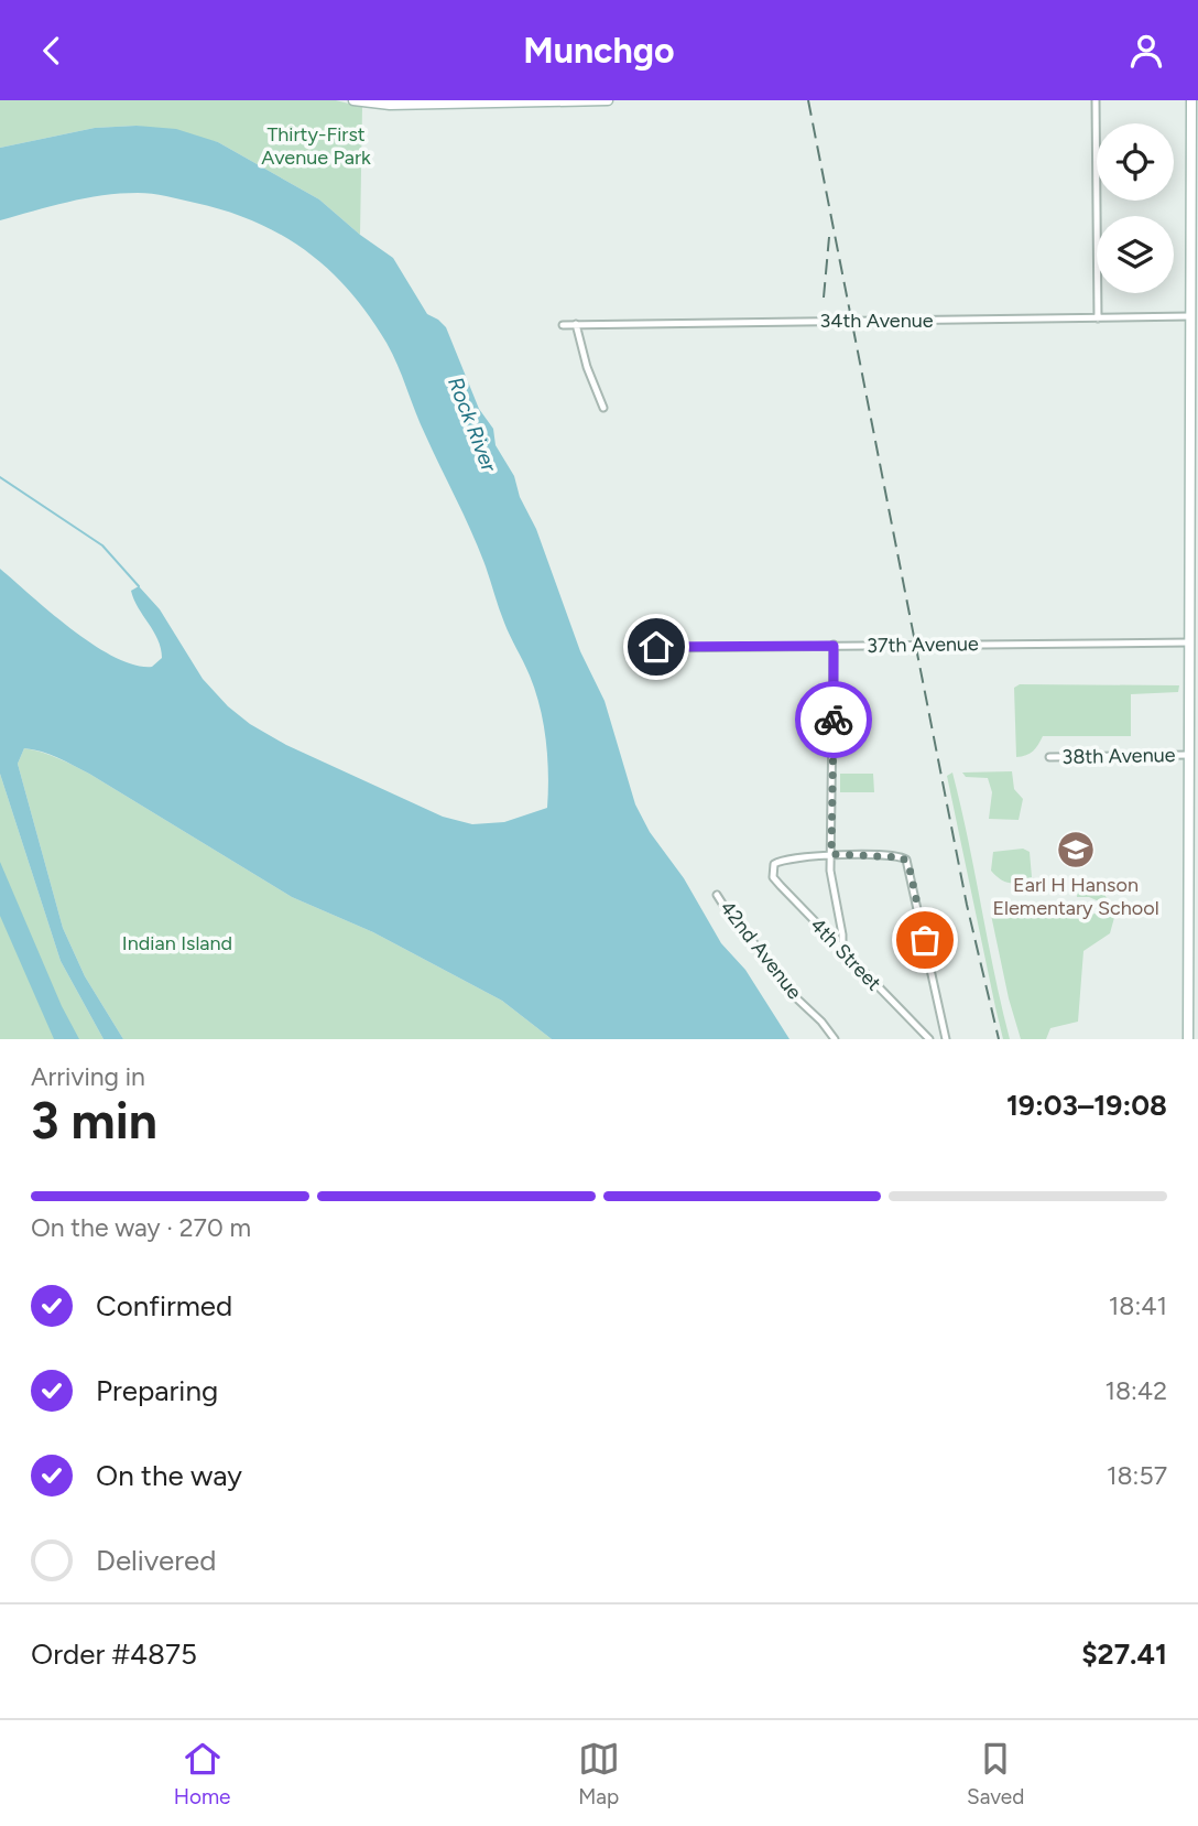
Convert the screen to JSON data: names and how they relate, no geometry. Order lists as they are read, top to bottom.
{
  "streets": {
    "street": [
      "34th Avenue",
      "37th Avenue",
      "38th Avenue",
      "42nd Avenue",
      "4th Street"
    ]
  },
  "water": ["Rock River"],
  "parks": ["Thirty-First Avenue Park", "Indian Island"],
  "places": {
    "school or university": ["Earl H Hanson Elementary School"]
  },
  "page": {
    "header": "Munchgo",
    "heading": ["3 min", "Arriving in", "19:03–19:08"],
    "panel": ["Order #4875", "$27.41"],
    "bar": "On the way · 270 m",
    "list": [
      ["Confirmed", "18:41"],
      ["Preparing", "18:42"],
      ["On the way", "18:57"],
      "Delivered"
    ],
    "tabs": ["Home", "Map", "Saved"]
  }
}
